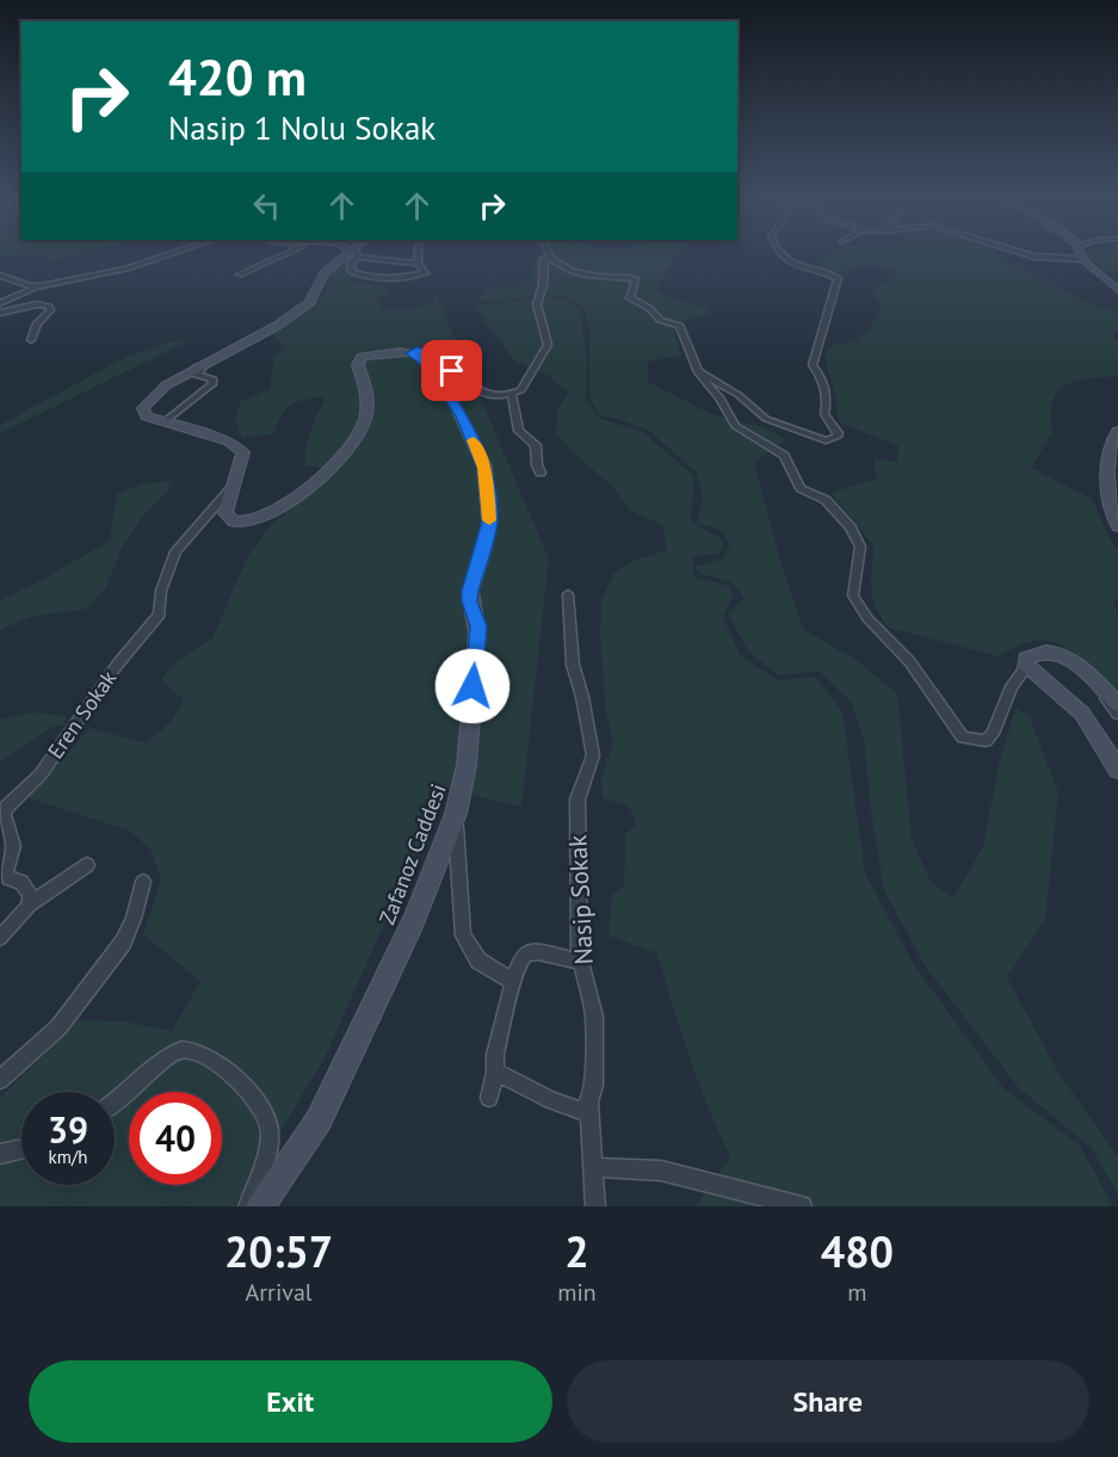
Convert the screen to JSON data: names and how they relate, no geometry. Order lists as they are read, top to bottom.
{
  "streets": {
    "street": ["Eren Sokak", "Zafanoz Caddesi", "Nasip Sokak"]
  },
  "page": {
    "turn": ["420 m", "Nasip 1 Nolu Sokak"],
    "speed": "39 km/h",
    "limit": "40",
    "eta": [
      "20:57",
      "Arrival",
      "2",
      "min",
      "480",
      "m"
    ],
    "buttons": ["Exit", "Share"]
  }
}
